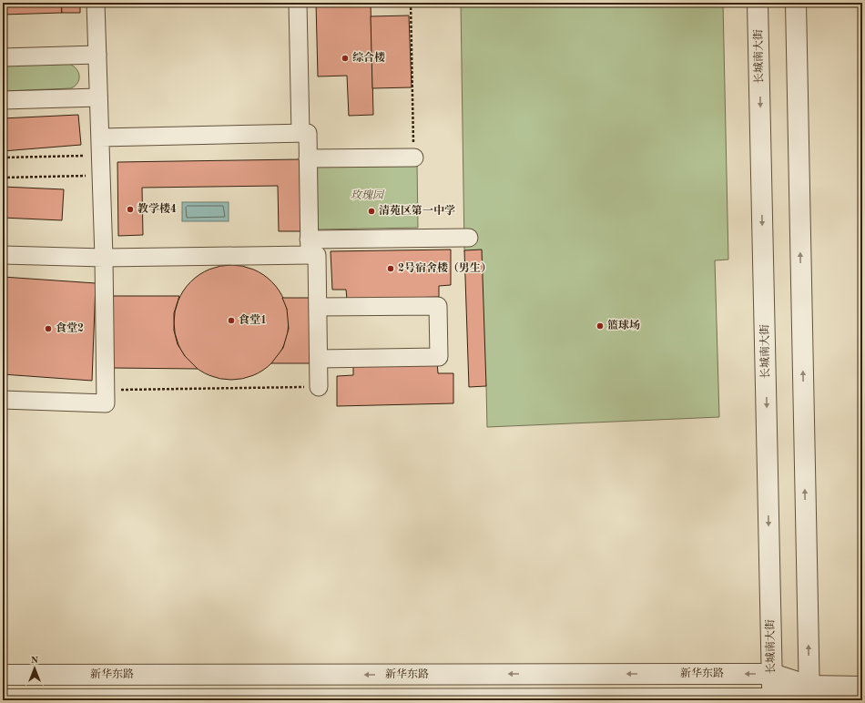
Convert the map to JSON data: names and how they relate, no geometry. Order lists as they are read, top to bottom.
{
  "streets": {
    "street": ["长城南大街", "新华东路"]
  },
  "crossings": [
    ["长城南大街", "新华东路"]
  ],
  "parks": ["玫瑰园"],
  "places": [
    "综合楼",
    "教学楼4",
    "清苑区第一中学",
    "2号宿舍楼（男生）",
    "食堂1",
    "篮球场",
    "食堂2"
  ],
  "north": "top"
}
